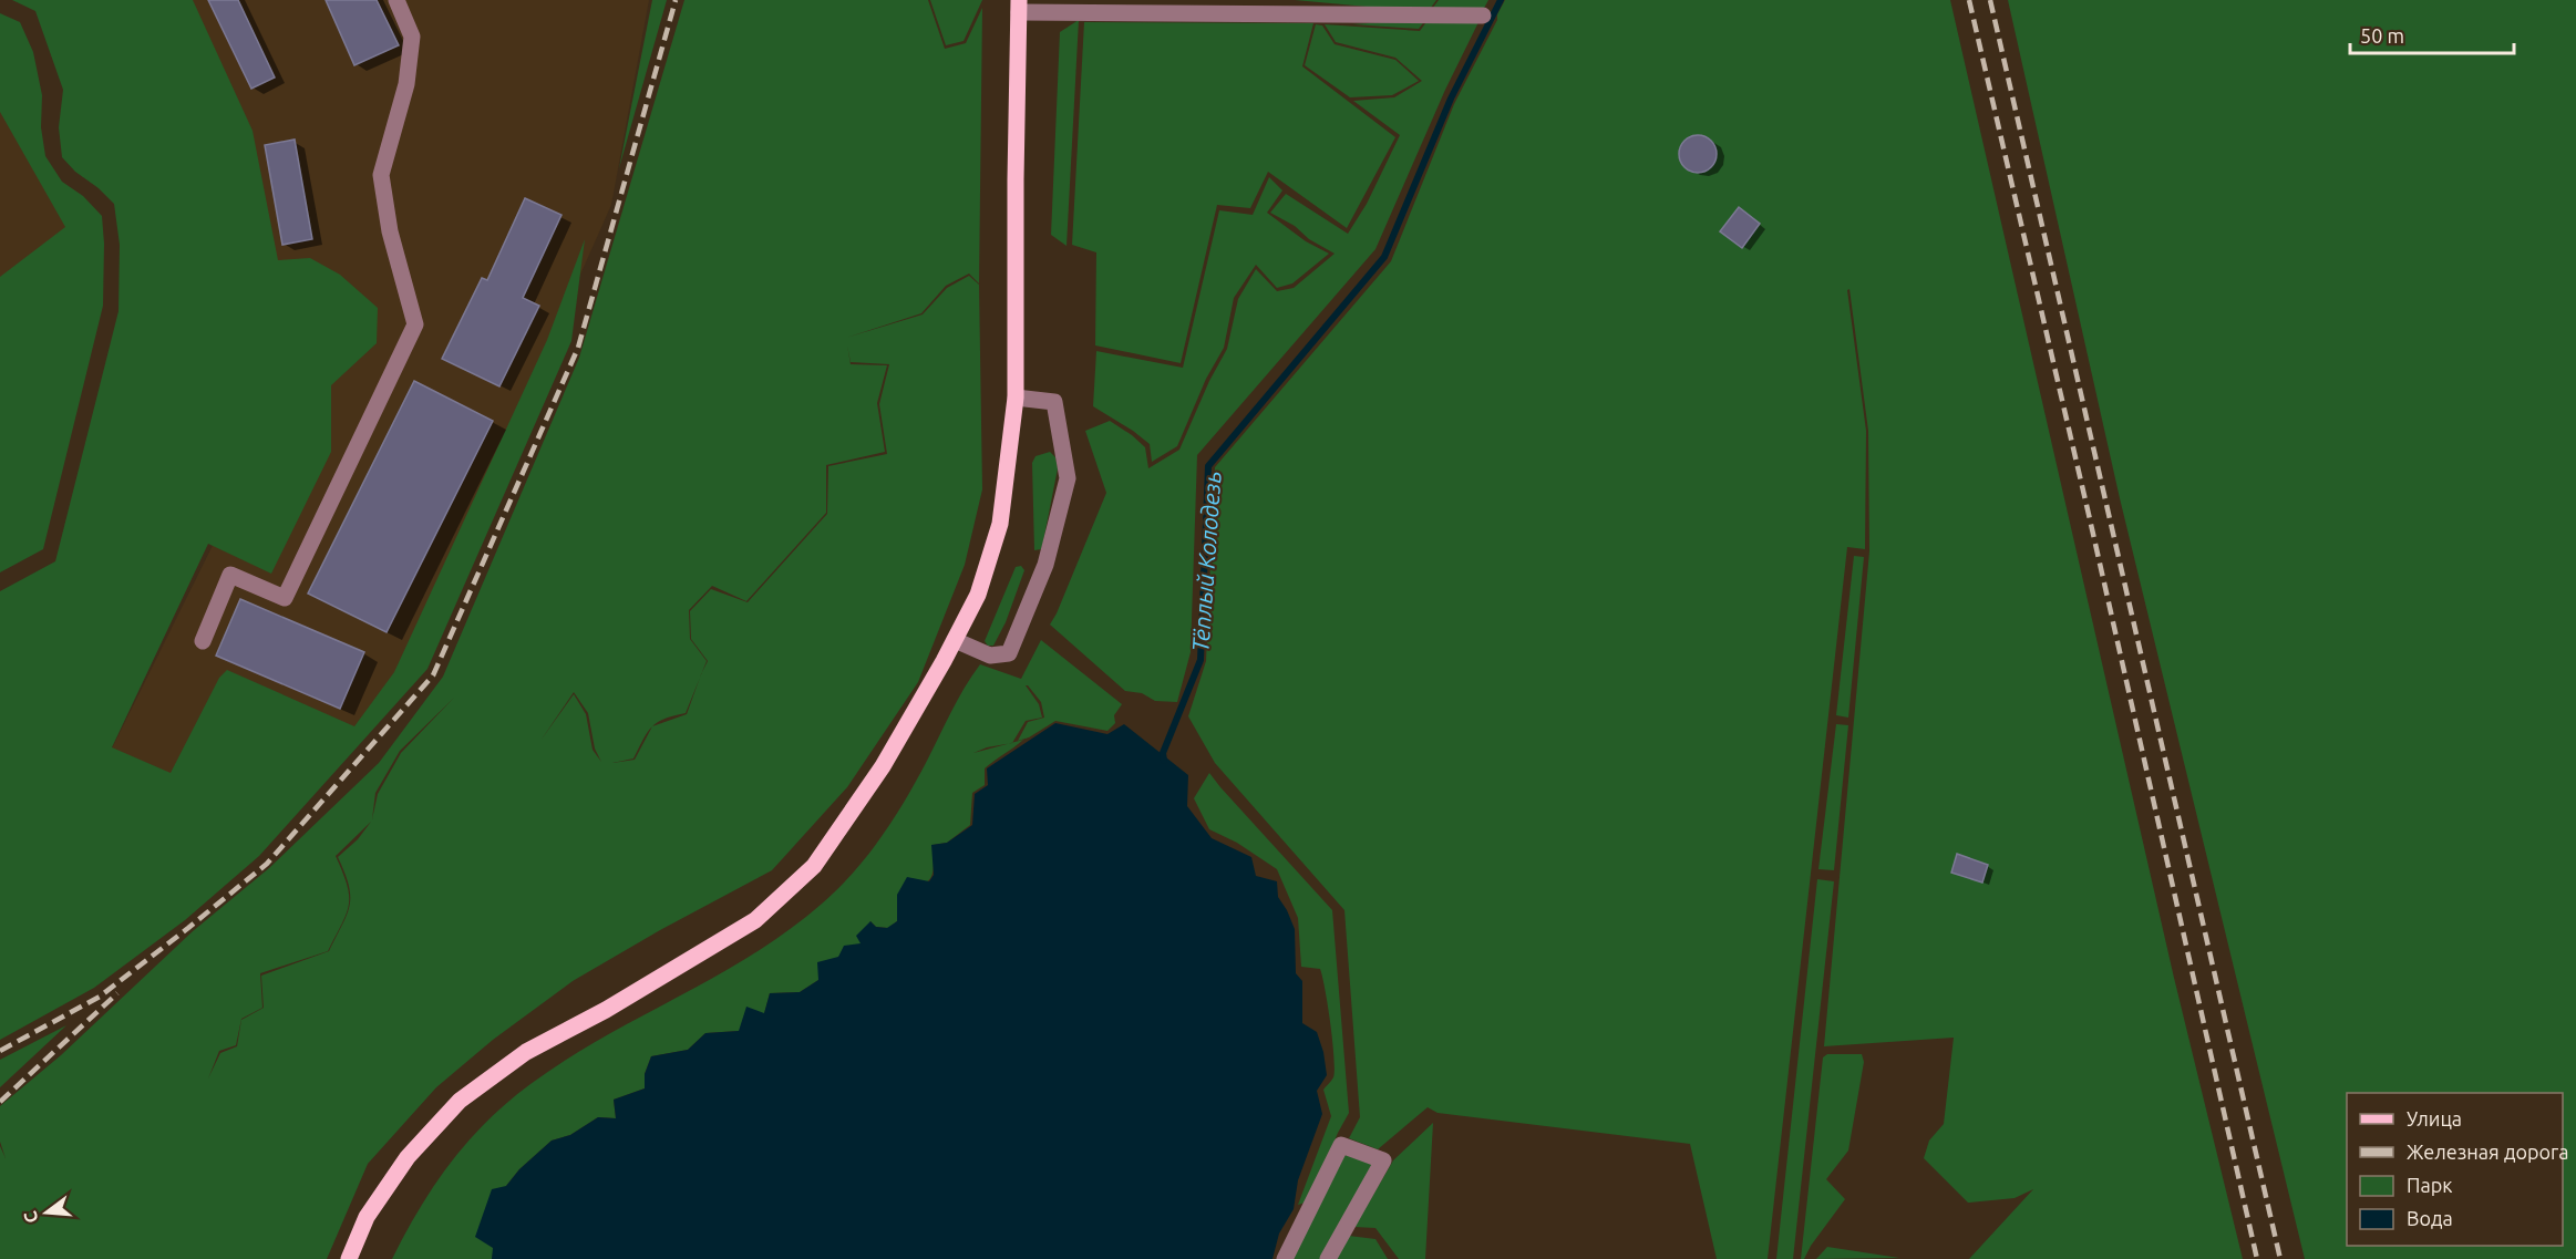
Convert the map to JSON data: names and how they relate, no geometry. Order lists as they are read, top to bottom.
{
  "water": ["Тёплый Колодезь"],
  "legend": [
    "Улица",
    "Железная дорога",
    "Парк",
    "Вода"
  ],
  "scale_bar": "50 m",
  "north": "left"
}
